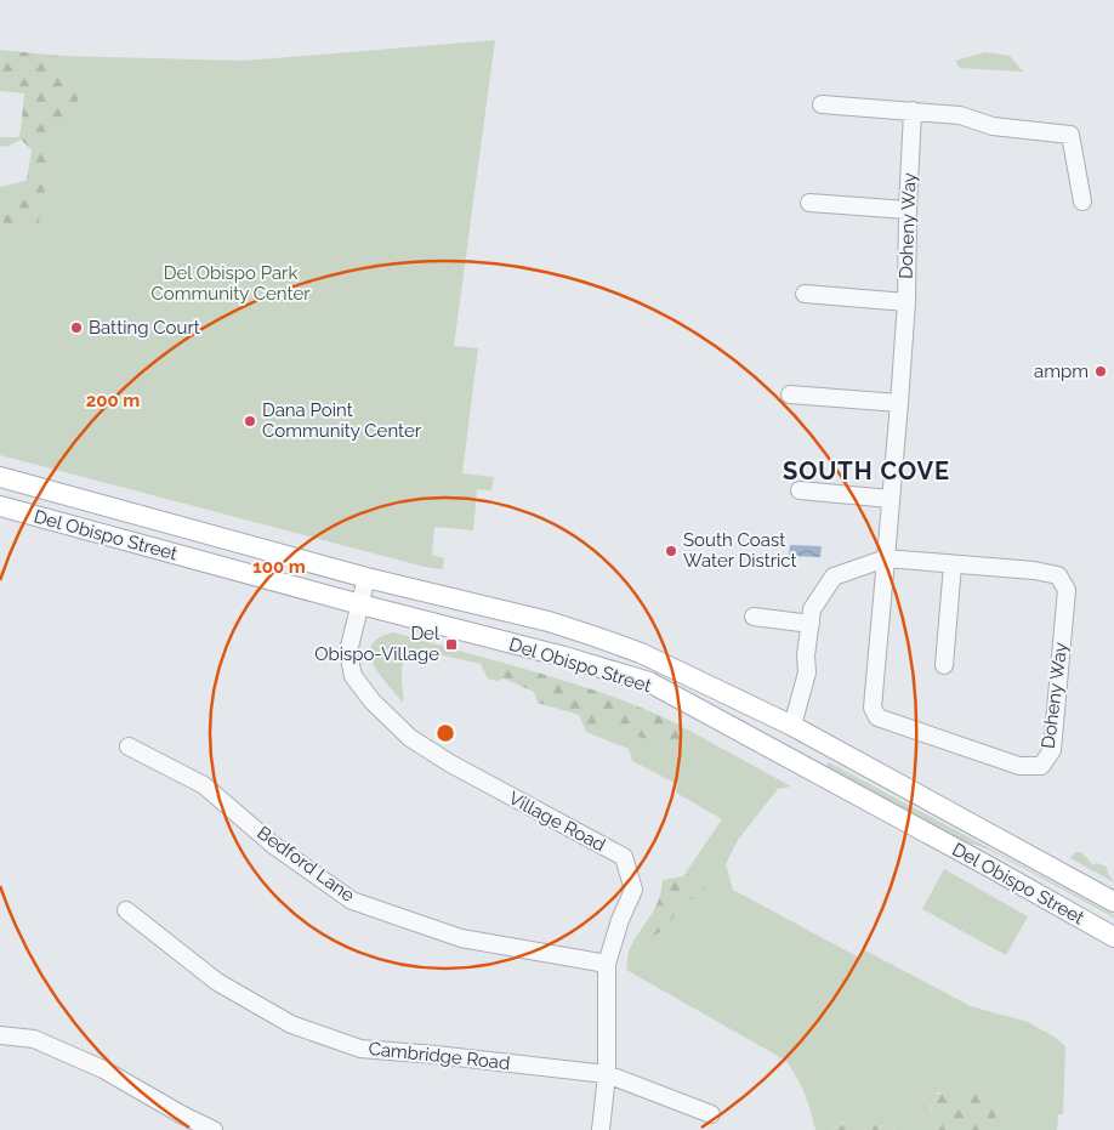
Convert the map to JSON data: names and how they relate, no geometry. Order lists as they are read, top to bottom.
{
  "streets": {
    "main road": ["Del Obispo Street"],
    "street": [
      "Doheny Way",
      "Village Road",
      "Bedford Lane",
      "Cambridge Road"
    ]
  },
  "crossings": [
    ["Doheny Way", "Del Obispo Street"],
    ["Del Obispo Street", "Village Road"],
    ["Village Road", "Bedford Lane"],
    ["Village Road", "Cambridge Road"]
  ],
  "districts": ["SOUTH COVE"],
  "parks": ["Del Obispo Park Community Center"],
  "places": {
    "other": [
      "Batting Court",
      "ampm",
      "Dana Point Community Center",
      "South Coast Water District"
    ],
    "transit": ["Del Obispo-Village"]
  },
  "rings": ["200 m", "100 m"]
}
